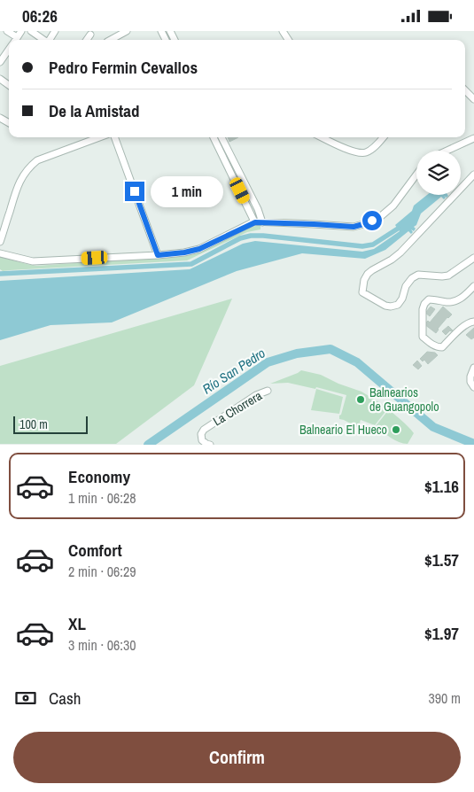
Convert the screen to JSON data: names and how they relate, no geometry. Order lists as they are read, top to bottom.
{
  "streets": {
    "street": ["La Chorrera"]
  },
  "water": ["Río San Pedro"],
  "places": ["Balnearios de Guangopolo", "Balneario El Hueco"],
  "scale_bar": "100 m",
  "page": {
    "status": "06:26",
    "banner": ["Pedro Fermin Cevallos", "De la Amistad"],
    "bubble": "1 min",
    "scale": "100 m",
    "list": [
      {
        "name": "Economy",
        "note": "1 min · 06:28",
        "value": "$1.16"
      },
      {
        "name": "Comfort",
        "note": "2 min · 06:29",
        "value": "$1.57"
      },
      {
        "name": "XL",
        "note": "3 min · 06:30",
        "value": "$1.97"
      }
    ],
    "pay": ["Cash", "390 m"],
    "buttons": "Confirm"
  }
}
